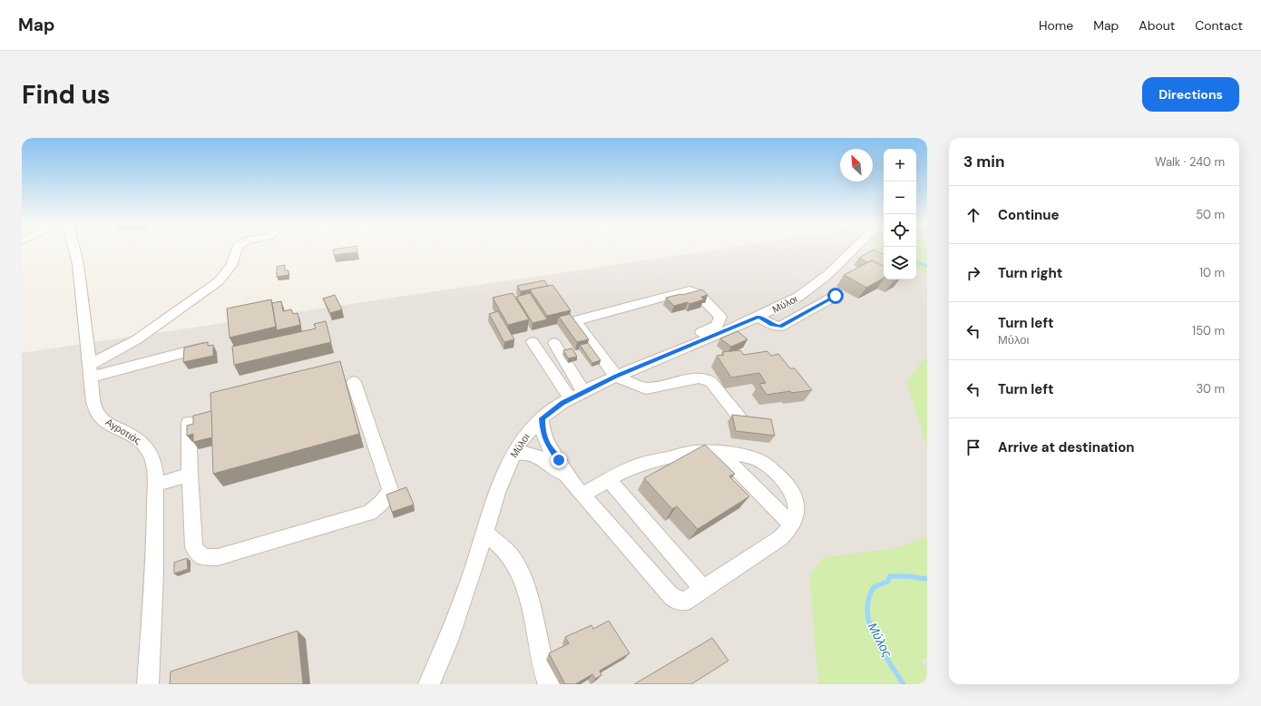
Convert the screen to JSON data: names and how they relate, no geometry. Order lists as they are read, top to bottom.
{
  "streets": {
    "street": ["Μύλοι", "Αγροτιάς"]
  },
  "water": ["Μύλος"],
  "north": "top left",
  "page": {
    "header": "Map",
    "nav": [
      "Home",
      "Map",
      "About",
      "Contact"
    ],
    "buttons": "Directions",
    "title": "Find us",
    "heading": ["3 min", "Walk · 240 m"],
    "map_buttons": ["+", "−"],
    "list": [
      ["Continue", "50 m"],
      ["Turn right", "10 m"],
      ["Turn left", "Μύλοι", "150 m"],
      ["Turn left", "30 m"],
      "Arrive at destination"
    ]
  }
}
